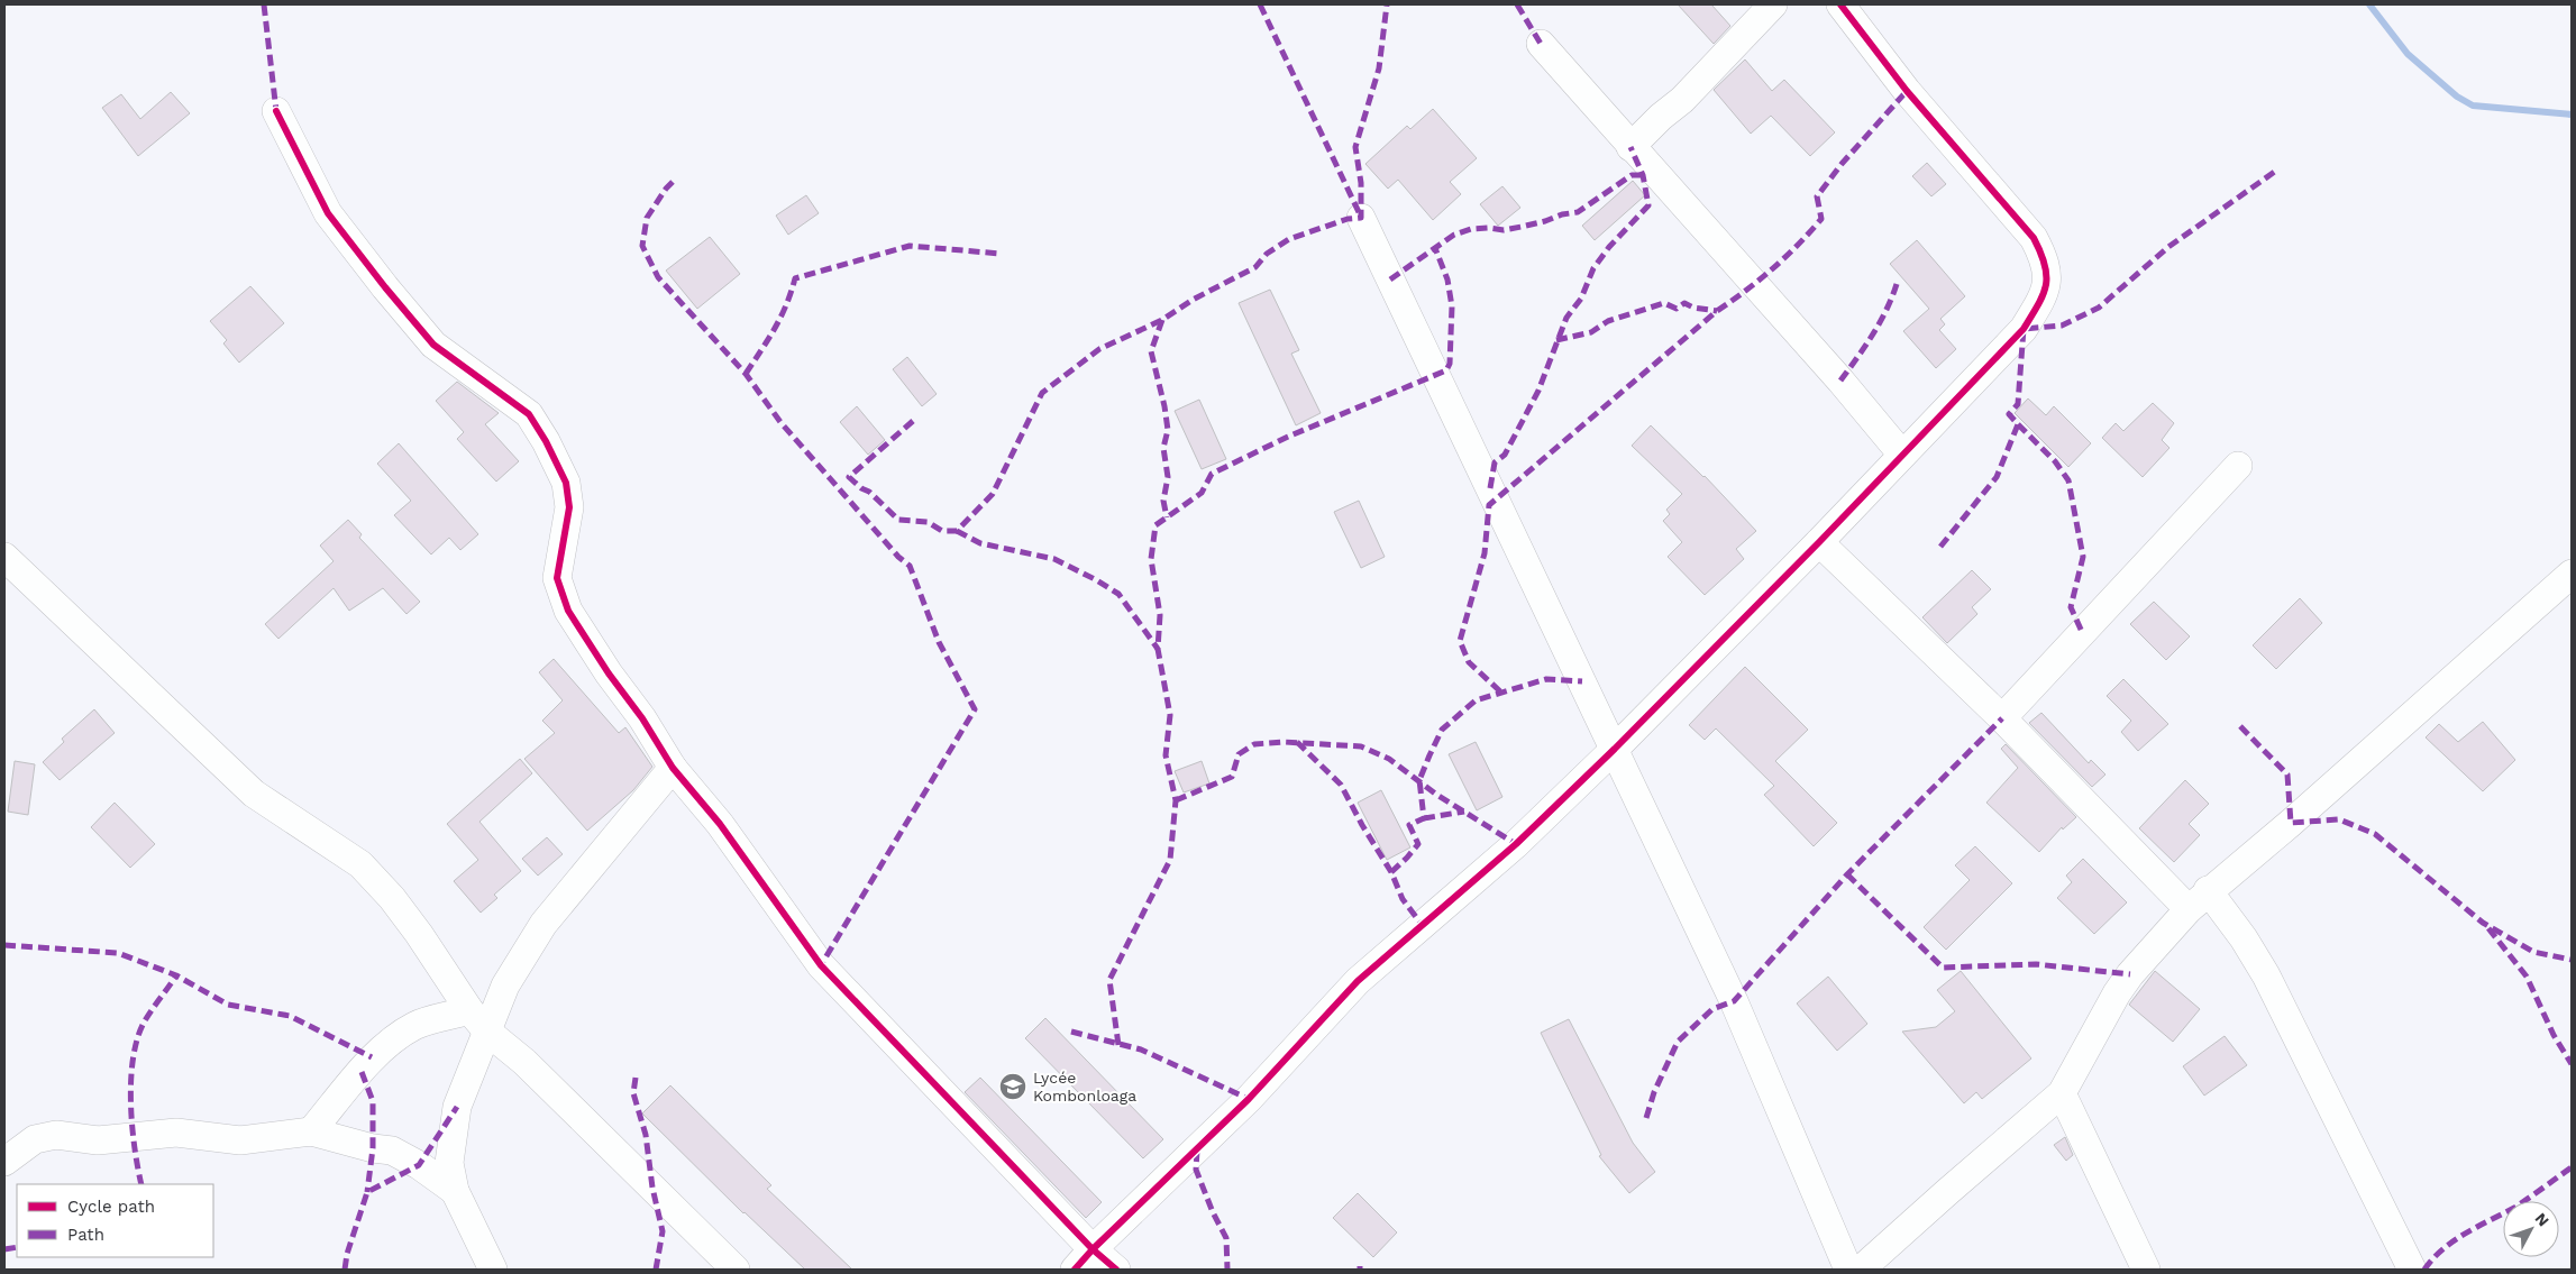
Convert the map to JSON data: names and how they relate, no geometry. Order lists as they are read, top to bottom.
{
  "places": {
    "school or university": ["Lycée Kombonloaga"]
  },
  "legend": ["Cycle path", "Path"],
  "north": "top right"
}
